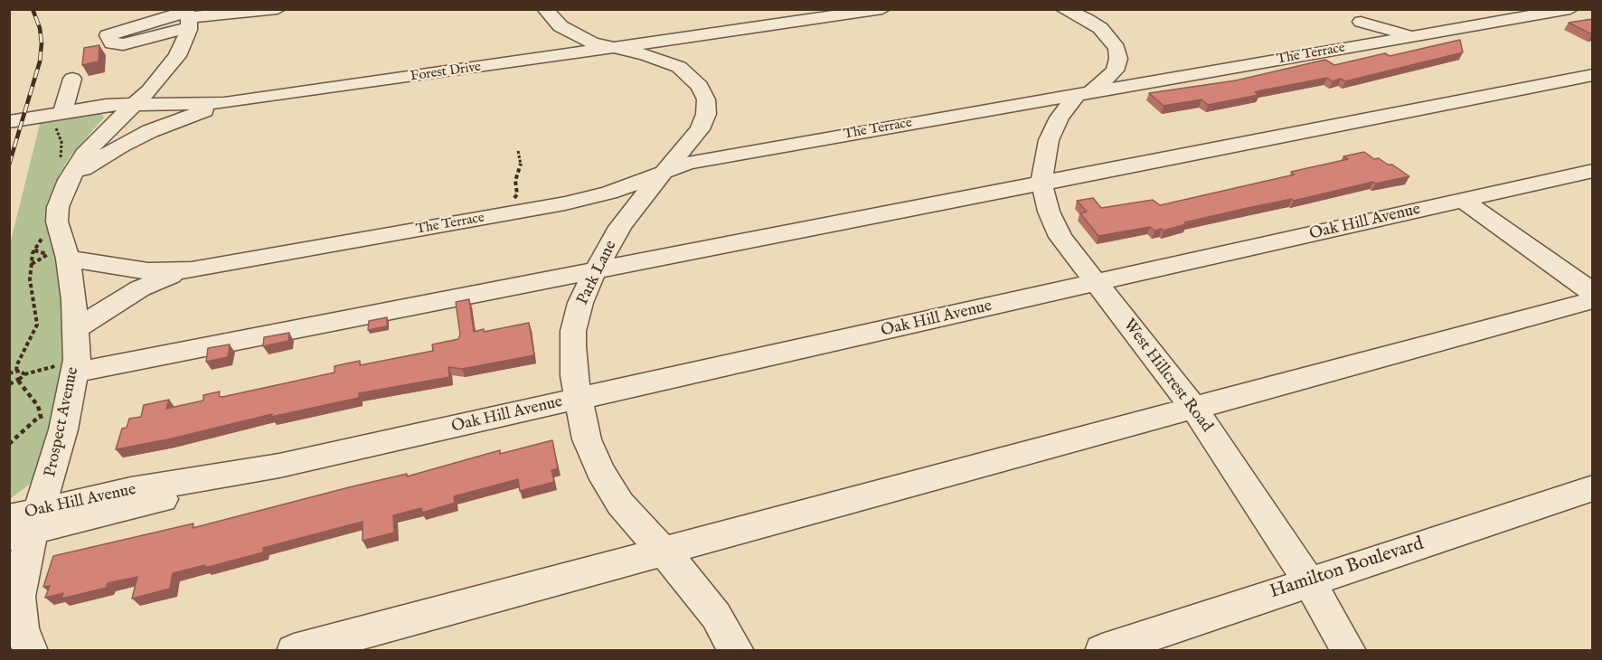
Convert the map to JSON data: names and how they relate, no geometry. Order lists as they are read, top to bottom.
{
  "streets": {
    "street": [
      "The Terrace",
      "Forest Drive",
      "Oak Hill Avenue",
      "Park Lane",
      "West Hillcrest Road",
      "Prospect Avenue",
      "Hamilton Boulevard"
    ]
  },
  "crossings": [
    ["The Terrace", "Park Lane"],
    ["The Terrace", "West Hillcrest Road"],
    ["The Terrace", "Prospect Avenue"],
    ["Forest Drive", "Park Lane"],
    ["Forest Drive", "Prospect Avenue"],
    ["Oak Hill Avenue", "Park Lane"],
    ["Oak Hill Avenue", "West Hillcrest Road"],
    ["Oak Hill Avenue", "Prospect Avenue"],
    ["West Hillcrest Road", "Hamilton Boulevard"]
  ]
}
